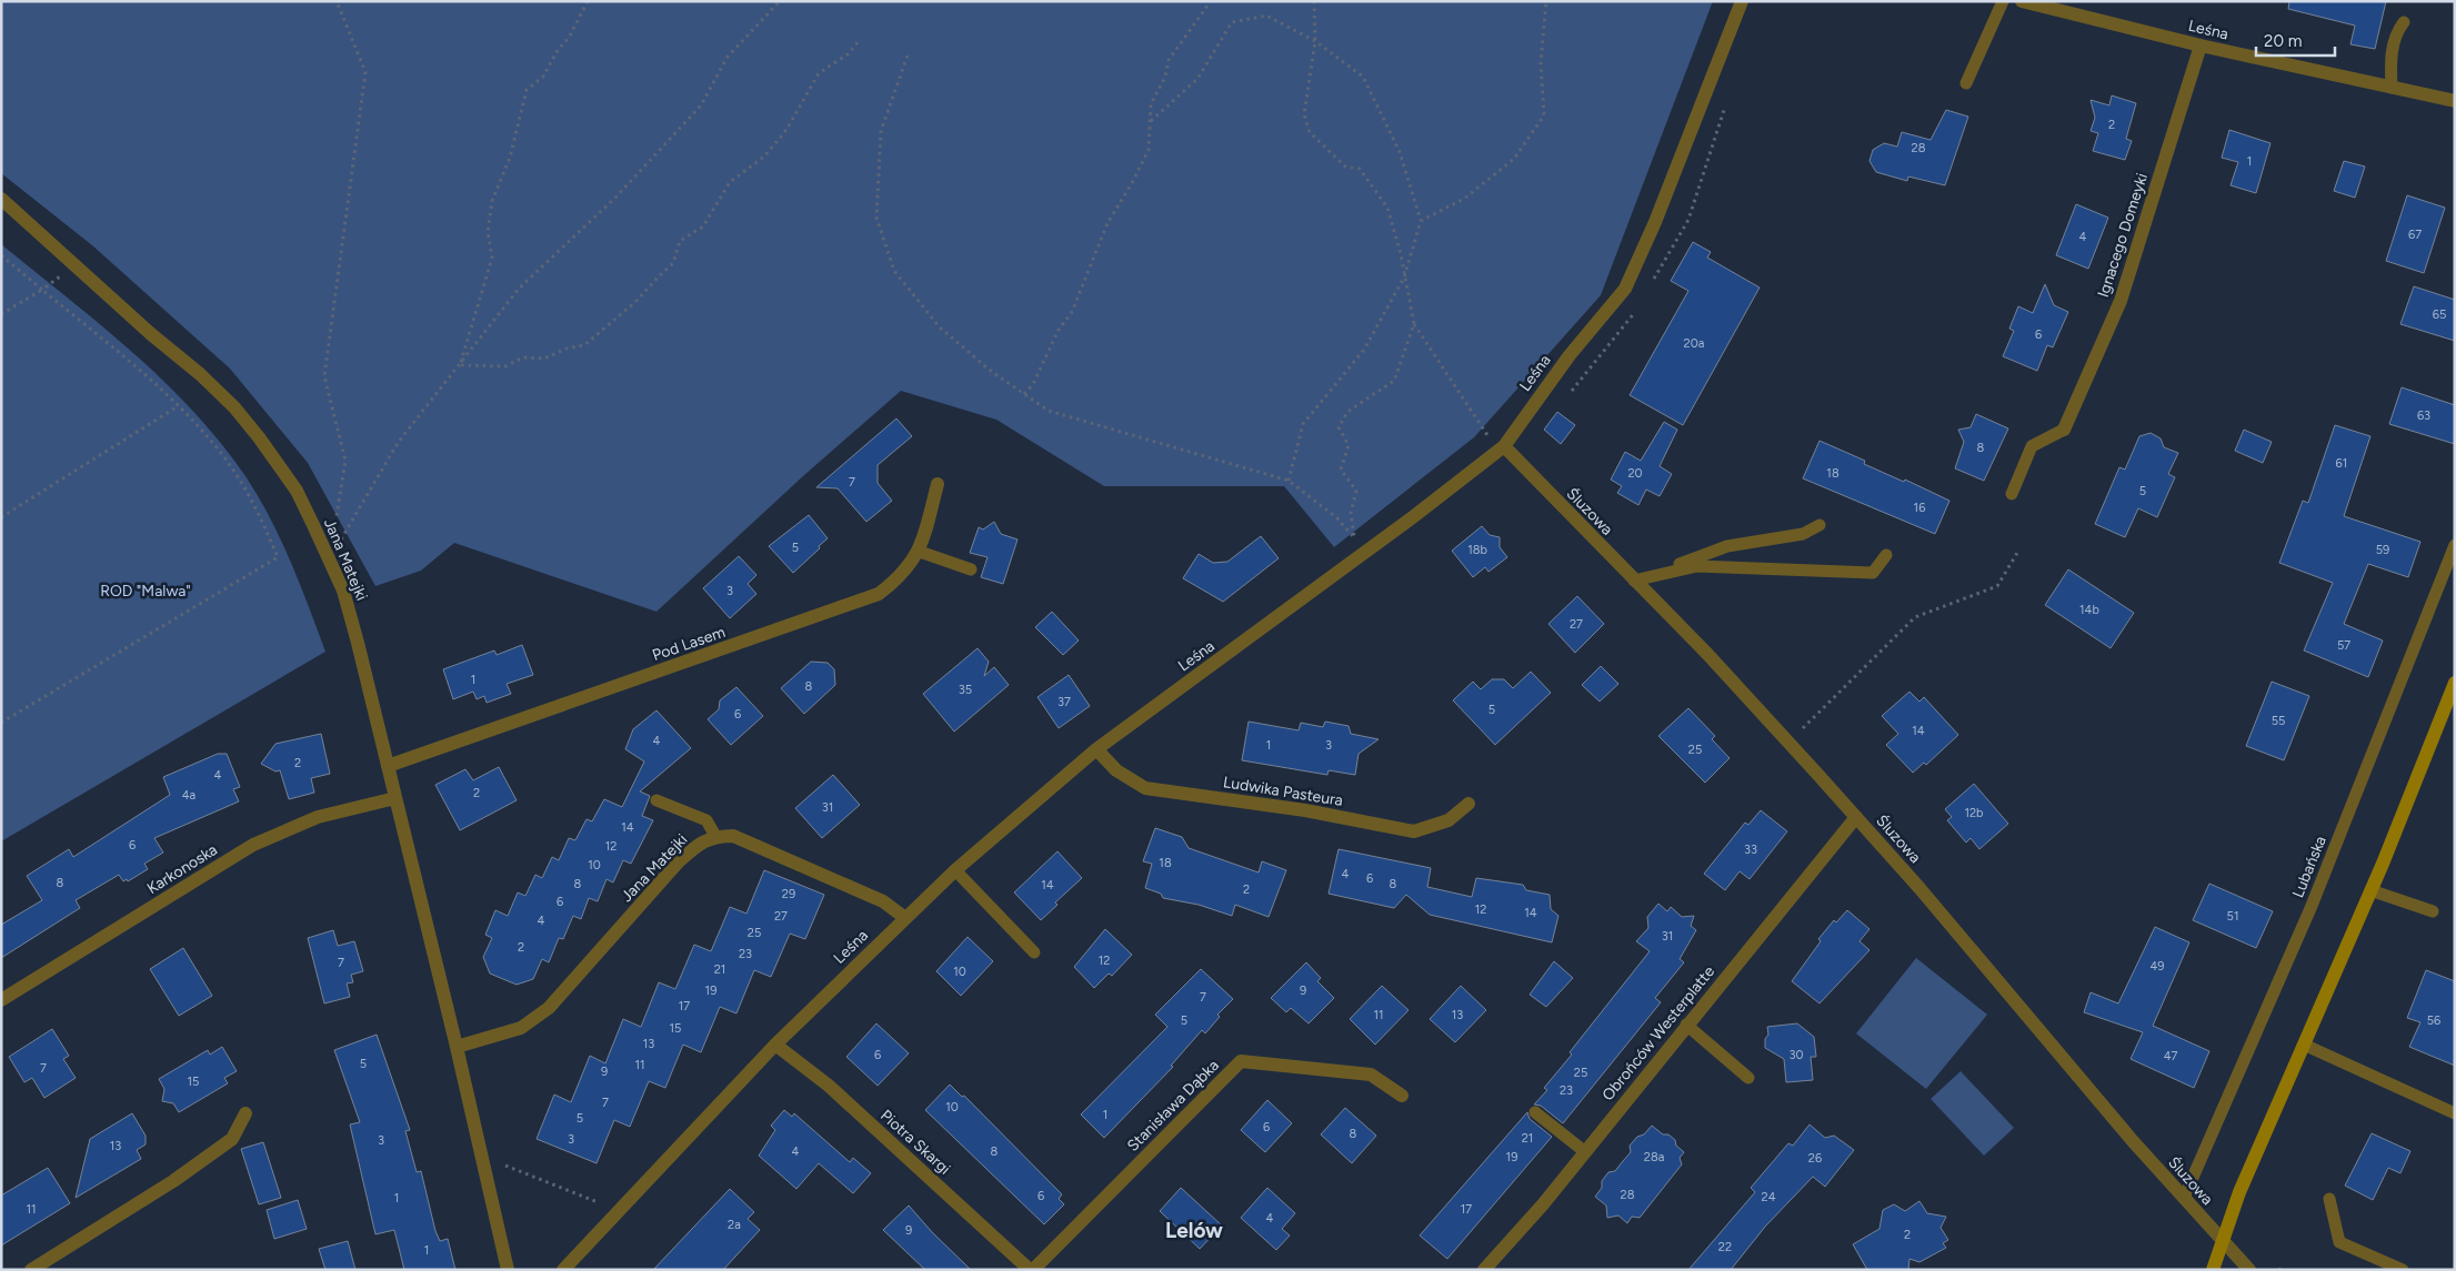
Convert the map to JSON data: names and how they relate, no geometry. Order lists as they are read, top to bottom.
{
  "streets": {
    "street": [
      "Leśna",
      "Ignacego Domeyki",
      "Śluzowa",
      "Jana Matejki",
      "Pod Lasem",
      "Ludwika Pasteura",
      "Karkonoska",
      "Obrońców Westerplatte",
      "Stanisława Dąbka",
      "Piotra Skargi"
    ],
    "lane": ["Lubańska"]
  },
  "crossings": [
    ["Leśna", "Ignacego Domeyki"],
    ["Leśna", "Śluzowa"],
    ["Leśna", "Ludwika Pasteura"],
    ["Leśna", "Piotra Skargi"],
    ["Śluzowa", "Lubańska"],
    ["Śluzowa", "Obrońców Westerplatte"],
    ["Jana Matejki", "Pod Lasem"],
    ["Jana Matejki", "Karkonoska"],
    ["Stanisława Dąbka", "Piotra Skargi"]
  ],
  "districts": ["Lelów"],
  "parks": ["ROD \"Malwa\""],
  "house_numbers": [
    "2",
    "28",
    "1",
    "67",
    "4",
    "65",
    "6",
    "20a",
    "63",
    "8",
    "61",
    "20",
    "18",
    "7",
    "5",
    "16",
    "5",
    "18b",
    "59",
    "3",
    "14b",
    "27",
    "57",
    "1",
    "8",
    "35",
    "37",
    "5",
    "6",
    "55",
    "14",
    "4",
    "1",
    "3",
    "25",
    "2",
    "4",
    "2",
    "4a",
    "31",
    "12b",
    "14",
    "6",
    "12",
    "33",
    "18",
    "10",
    "4",
    "6",
    "8",
    "8",
    "8",
    "14",
    "2",
    "29",
    "6",
    "12",
    "14",
    "27",
    "51",
    "4",
    "25",
    "31",
    "2",
    "23",
    "12",
    "7",
    "49",
    "21",
    "10",
    "19",
    "9",
    "7",
    "17",
    "11",
    "13",
    "5",
    "56",
    "15",
    "13",
    "6",
    "30",
    "47",
    "5",
    "11",
    "7",
    "9",
    "25",
    "15",
    "23",
    "7",
    "10",
    "1",
    "5",
    "6",
    "8",
    "21",
    "3",
    "3",
    "13",
    "4",
    "8",
    "19",
    "28a",
    "26",
    "28",
    "6",
    "24",
    "1",
    "11",
    "17",
    "4",
    "2a",
    "9",
    "2",
    "22",
    "1"
  ],
  "scale_bar": "20 m"
}
